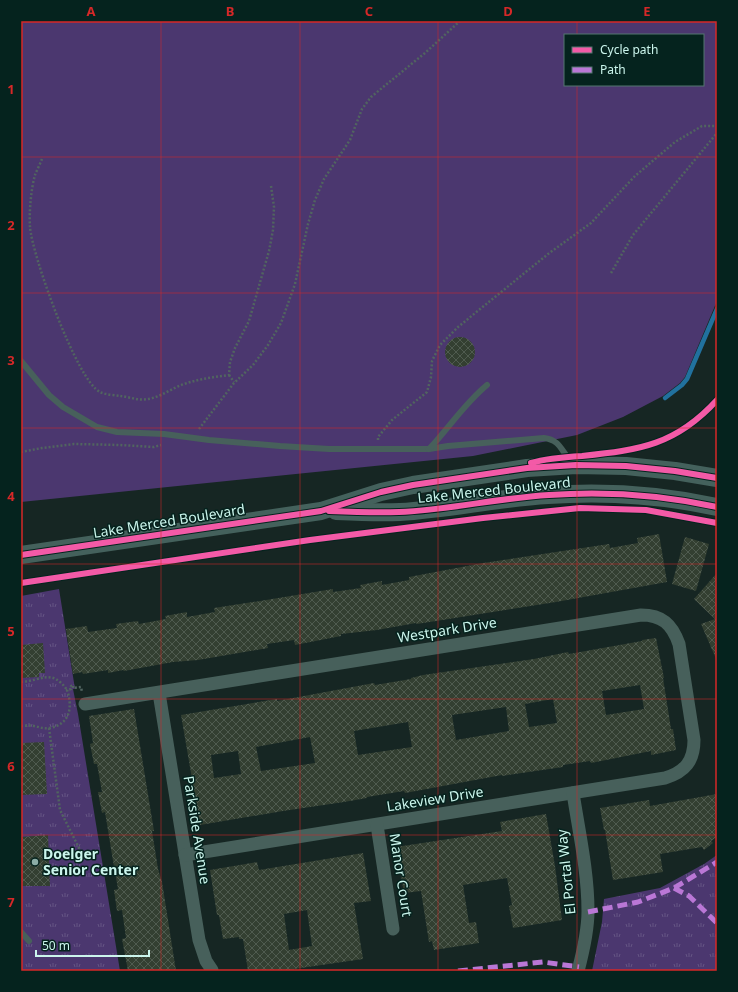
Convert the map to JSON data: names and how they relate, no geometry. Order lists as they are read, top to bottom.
{
  "streets": {
    "main road": ["Lake Merced Boulevard"],
    "street": [
      "Westpark Drive",
      "Lakeview Drive",
      "Parkside Avenue",
      "El Portal Way",
      "Manor Court"
    ]
  },
  "crossings": [
    ["Westpark Drive", "Lakeview Drive"],
    ["Westpark Drive", "Parkside Avenue"],
    ["Lakeview Drive", "Parkside Avenue"],
    ["Lakeview Drive", "El Portal Way"],
    ["Lakeview Drive", "Manor Court"]
  ],
  "places": ["Doelger Senior Center"],
  "legend": ["Cycle path", "Path"],
  "scale_bar": "50 m",
  "grid": {
    "columns": [
      "A",
      "B",
      "C",
      "D",
      "E"
    ],
    "rows": [
      "1",
      "2",
      "3",
      "4",
      "5",
      "6",
      "7"
    ]
  }
}
